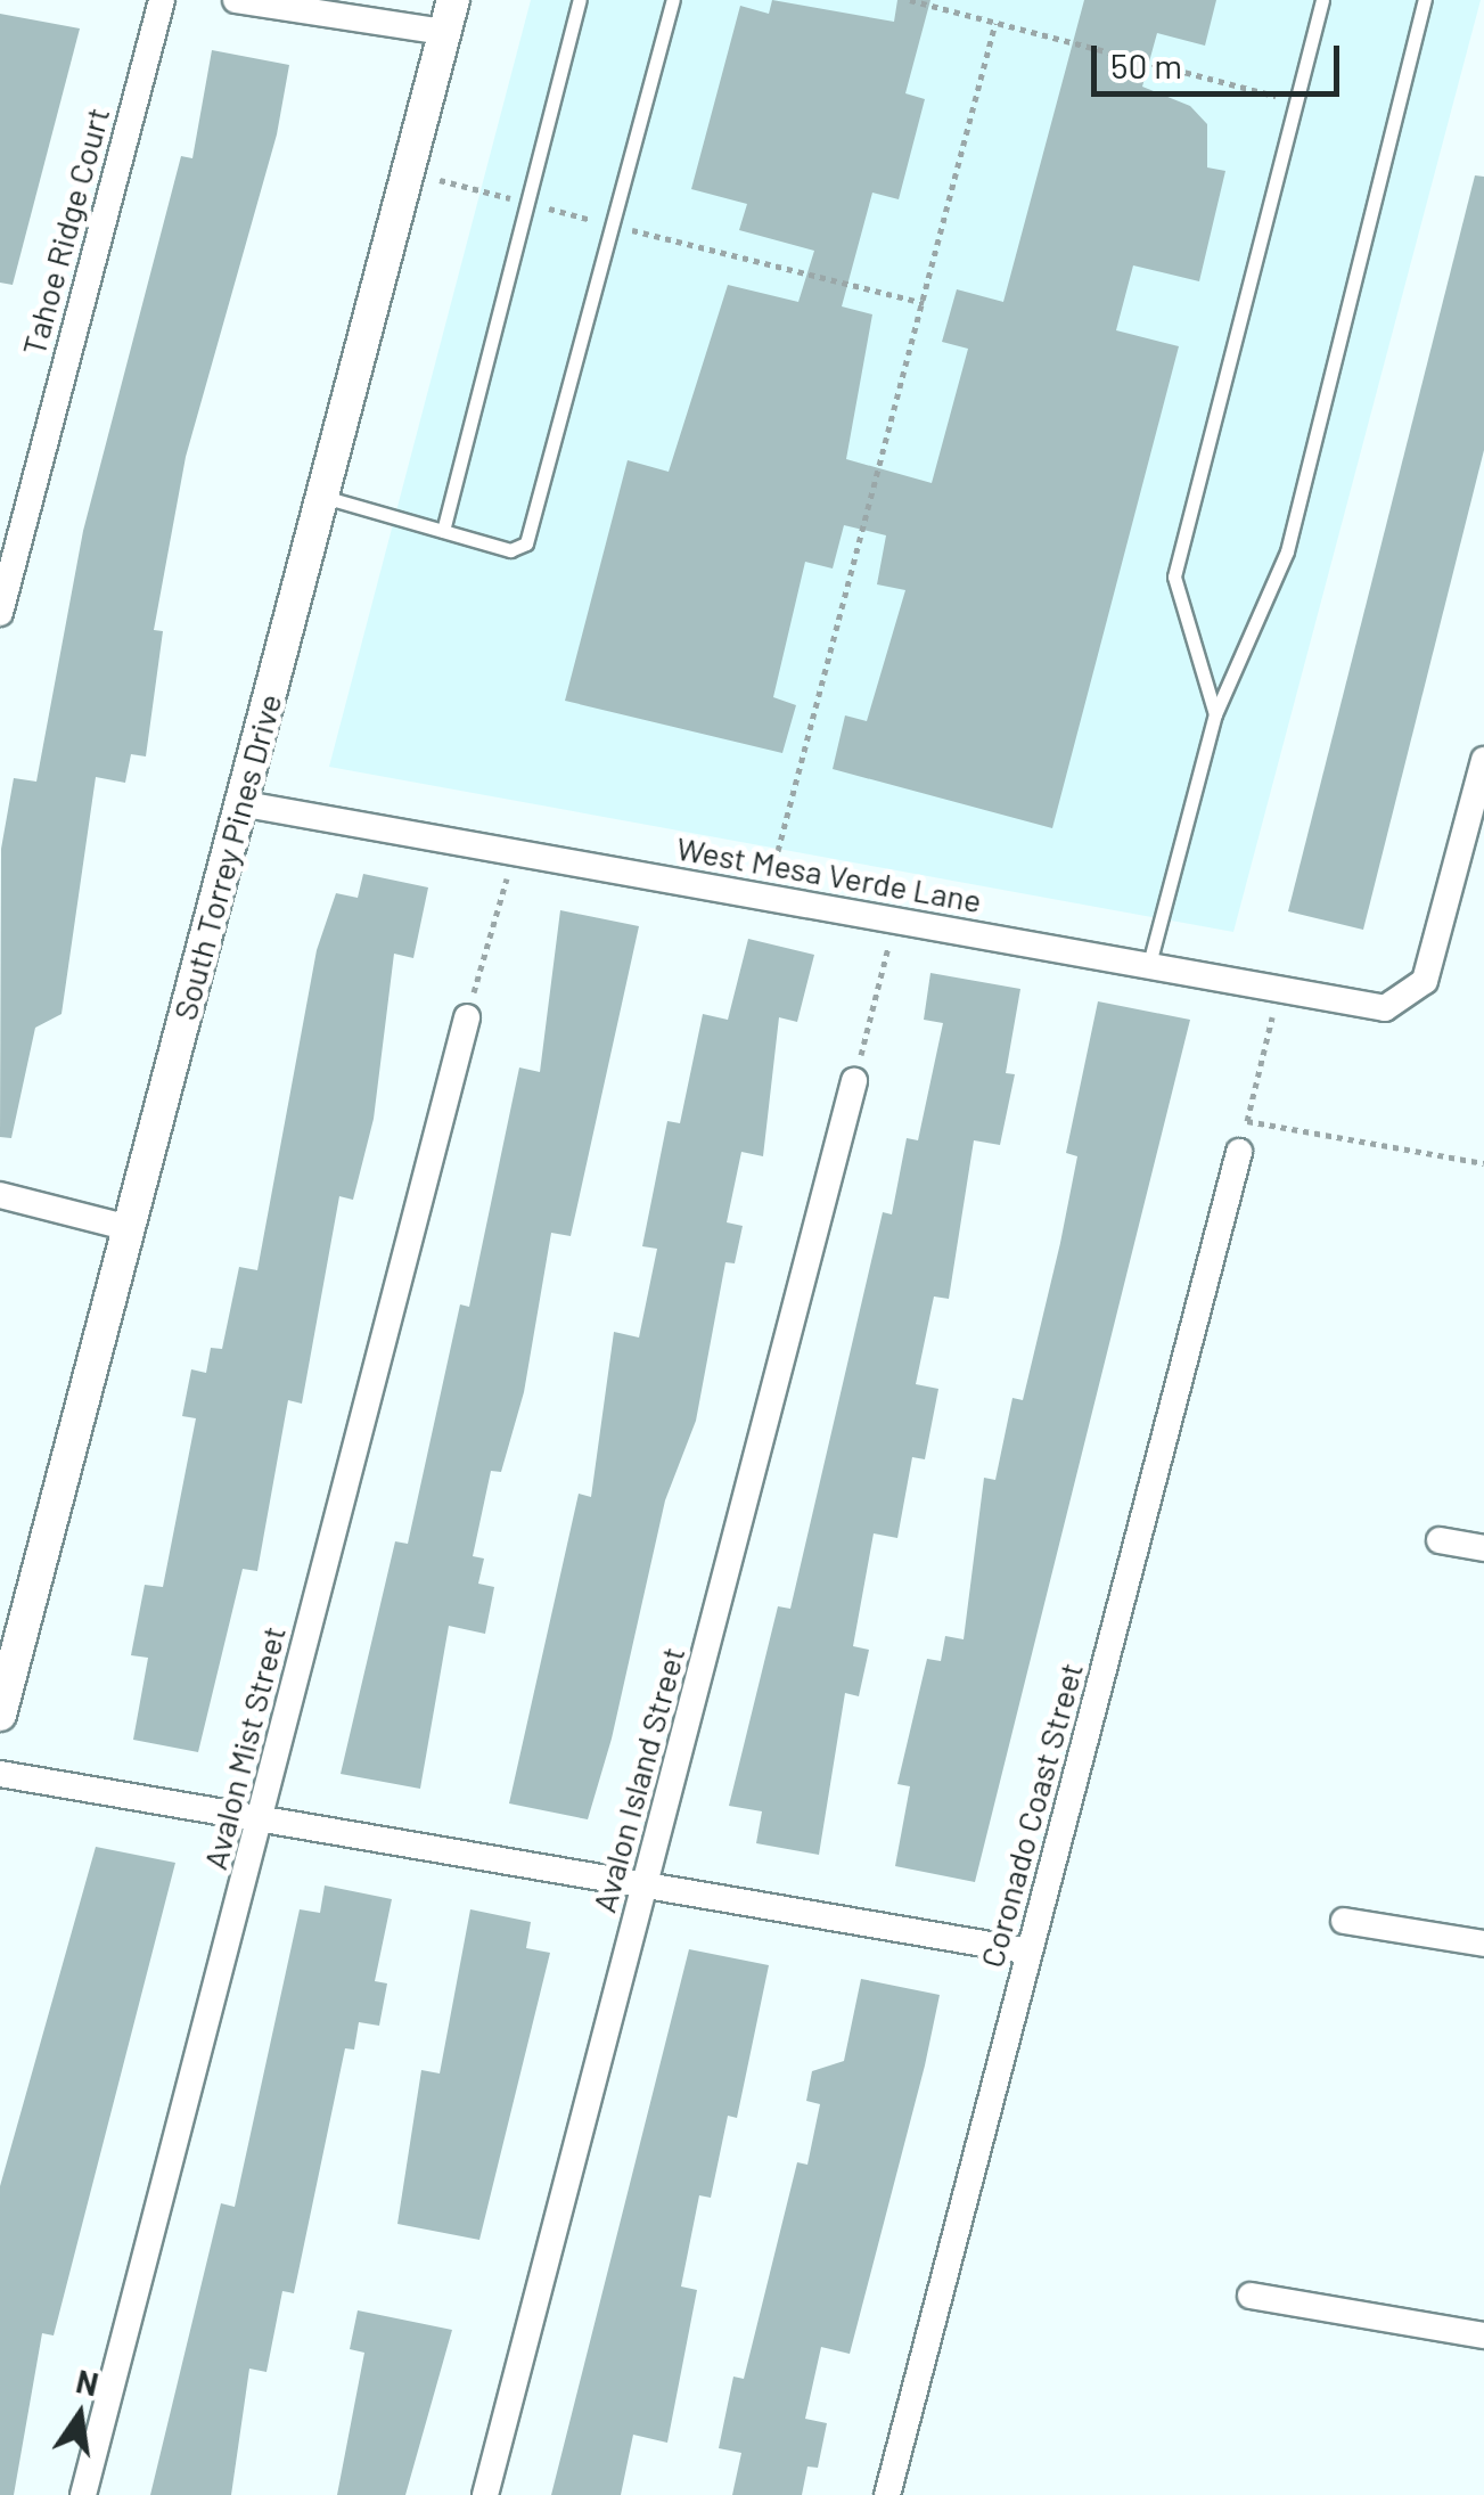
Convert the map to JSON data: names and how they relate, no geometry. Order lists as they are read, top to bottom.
{
  "streets": {
    "street": [
      "Tahoe Ridge Court",
      "South Torrey Pines Drive",
      "West Mesa Verde Lane",
      "Avalon Mist Street",
      "Avalon Island Street",
      "Coronado Coast Street"
    ]
  },
  "crossings": [
    ["South Torrey Pines Drive", "West Mesa Verde Lane"]
  ],
  "scale_bar": "50 m",
  "north": "top"
}
